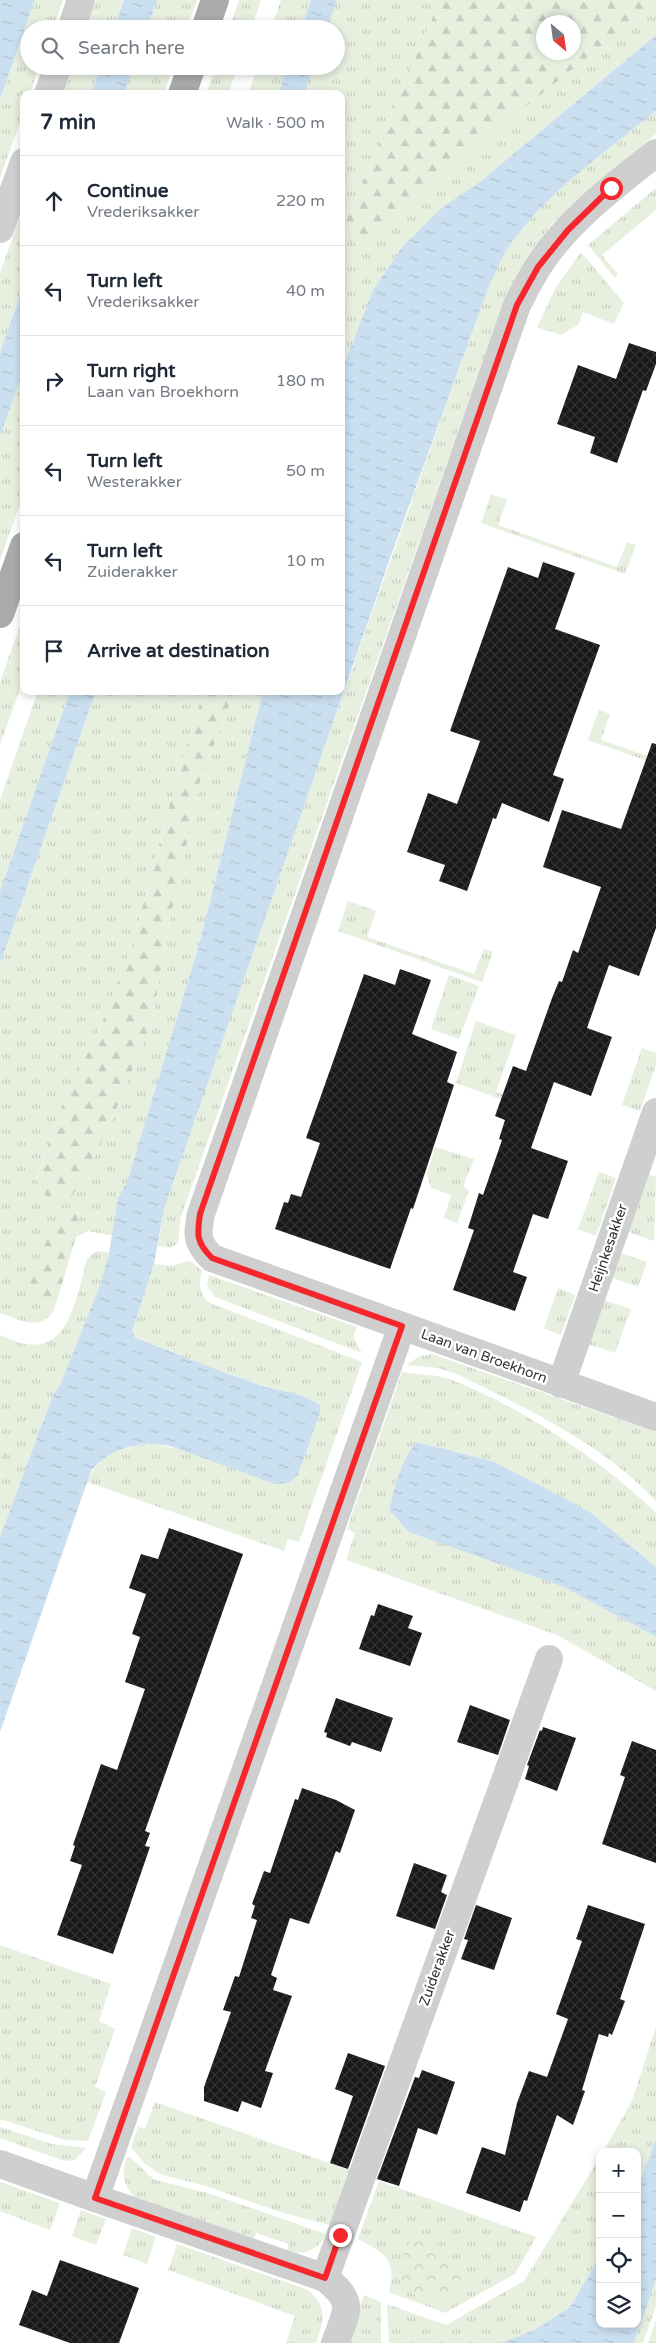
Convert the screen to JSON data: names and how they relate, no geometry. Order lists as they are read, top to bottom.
{
  "streets": {
    "street": ["Heijnkesakker", "Laan van Broekhorn", "Zuiderakker"]
  },
  "crossings": [
    ["Heijnkesakker", "Laan van Broekhorn"]
  ],
  "north": "bottom right",
  "page": {
    "search": "Search here",
    "heading": ["7 min", "Walk · 500 m"],
    "list": [
      ["Continue", "Vrederiksakker", "220 m"],
      ["Turn left", "Vrederiksakker", "40 m"],
      ["Turn right", "Laan van Broekhorn", "180 m"],
      ["Turn left", "Westerakker", "50 m"],
      ["Turn left", "Zuiderakker", "10 m"],
      "Arrive at destination"
    ],
    "map_buttons": ["+", "−"]
  }
}
